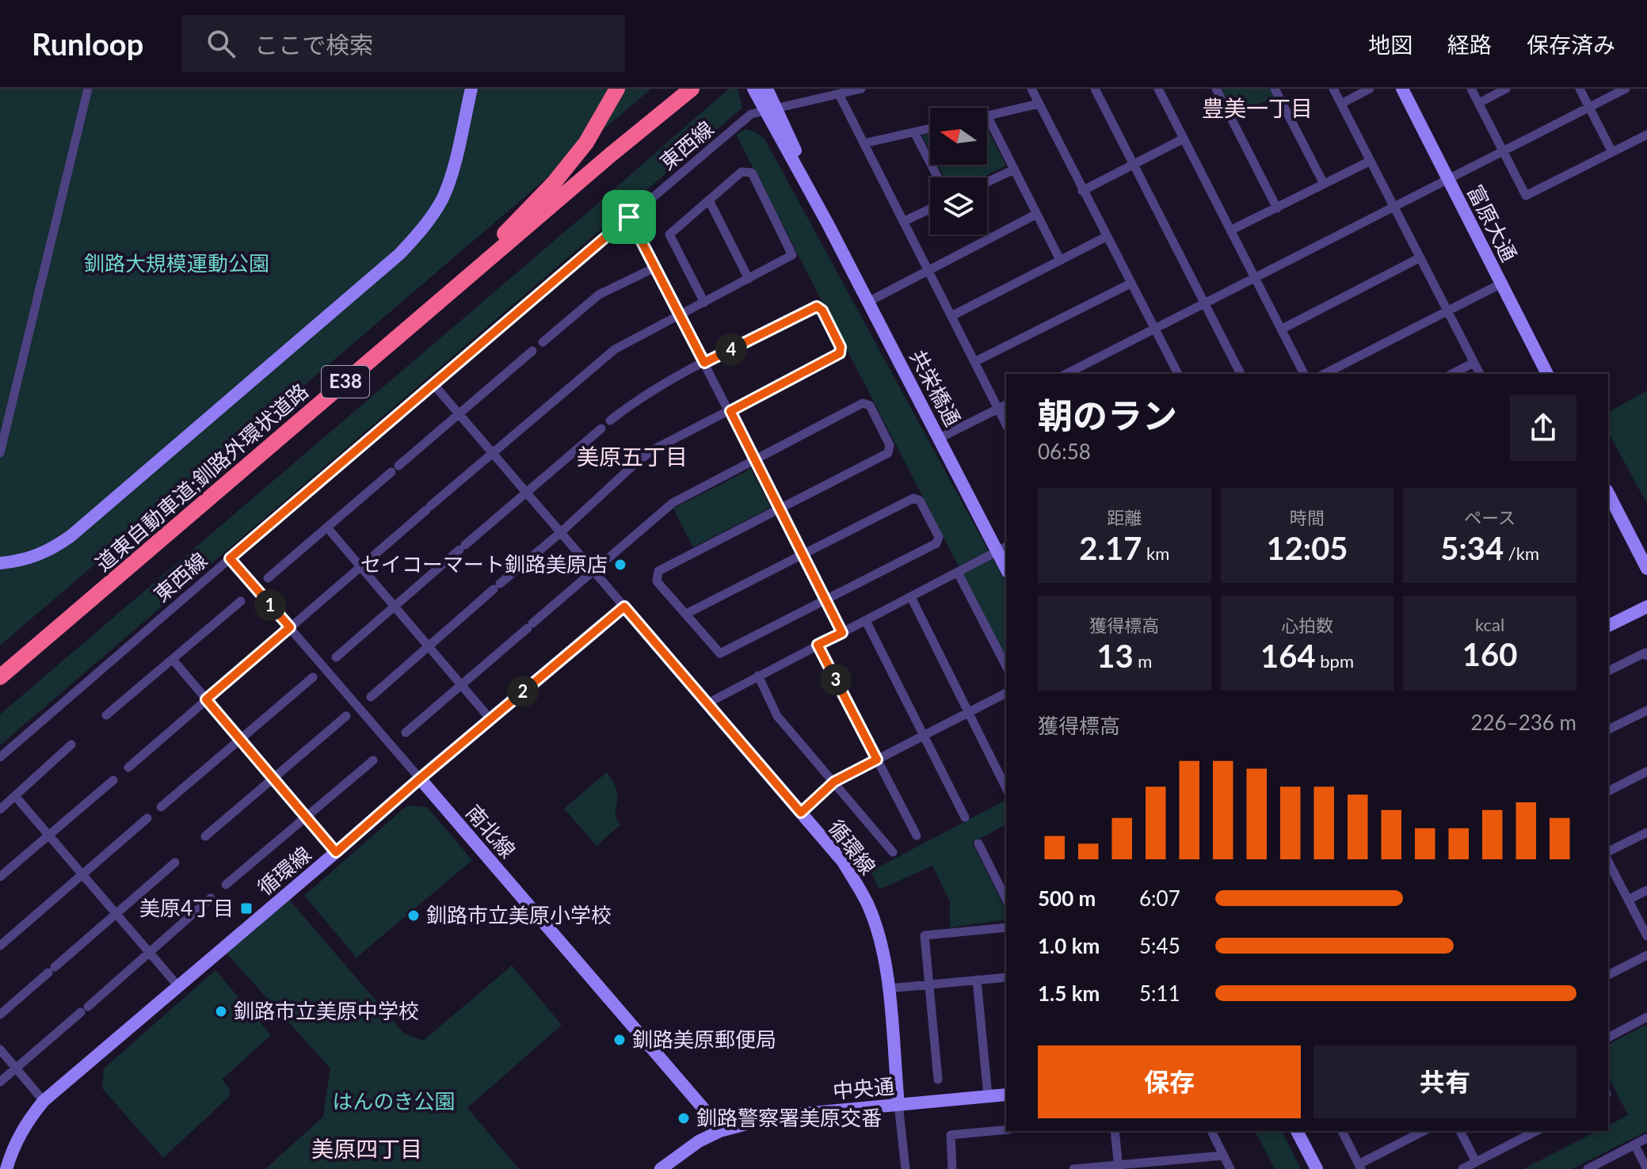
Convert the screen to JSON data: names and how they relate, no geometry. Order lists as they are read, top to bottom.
{
  "streets": {
    "highway": ["E38", "道東自動車道;釧路外環状道路"],
    "street": [
      "東西線",
      "富原大通",
      "共栄橋通",
      "南北線",
      "循環線",
      "中央通"
    ]
  },
  "crossings": [
    ["東西線", "共栄橋通"],
    ["東西線", "南北線"],
    ["南北線", "循環線"],
    ["南北線", "中央通"],
    ["循環線", "中央通"]
  ],
  "districts": ["豊美一丁目", "美原五丁目", "美原四丁目"],
  "parks": ["釧路大規模運動公園", "はんのき公園"],
  "places": {
    "other": [
      "セイコーマート釧路美原店",
      "釧路市立美原小学校",
      "釧路市立美原中学校",
      "釧路美原郵便局",
      "釧路警察署美原交番"
    ],
    "transit": ["美原4丁目"]
  },
  "north": "left",
  "page": {
    "header": "Runloop",
    "search": "ここで検索",
    "nav": ["地図", "経路", "保存済み"],
    "pins": [
      "4",
      "1",
      "3",
      "2"
    ],
    "heading": ["朝のラン", "06:58"],
    "stats": [
      ["距離", "2.17 km"],
      ["時間", "12:05"],
      ["ペース", "5:34 /km"],
      ["獲得標高", "13 m"],
      ["心拍数", "164 bpm"],
      ["kcal", "160"]
    ],
    "chart": ["獲得標高", "226–236 m"],
    "list": [
      {
        "name": "500 m",
        "note": "6:07"
      },
      {
        "name": "1.0 km",
        "note": "5:45"
      },
      {
        "name": "1.5 km",
        "note": "5:11"
      }
    ],
    "buttons": ["保存", "共有"]
  }
}
